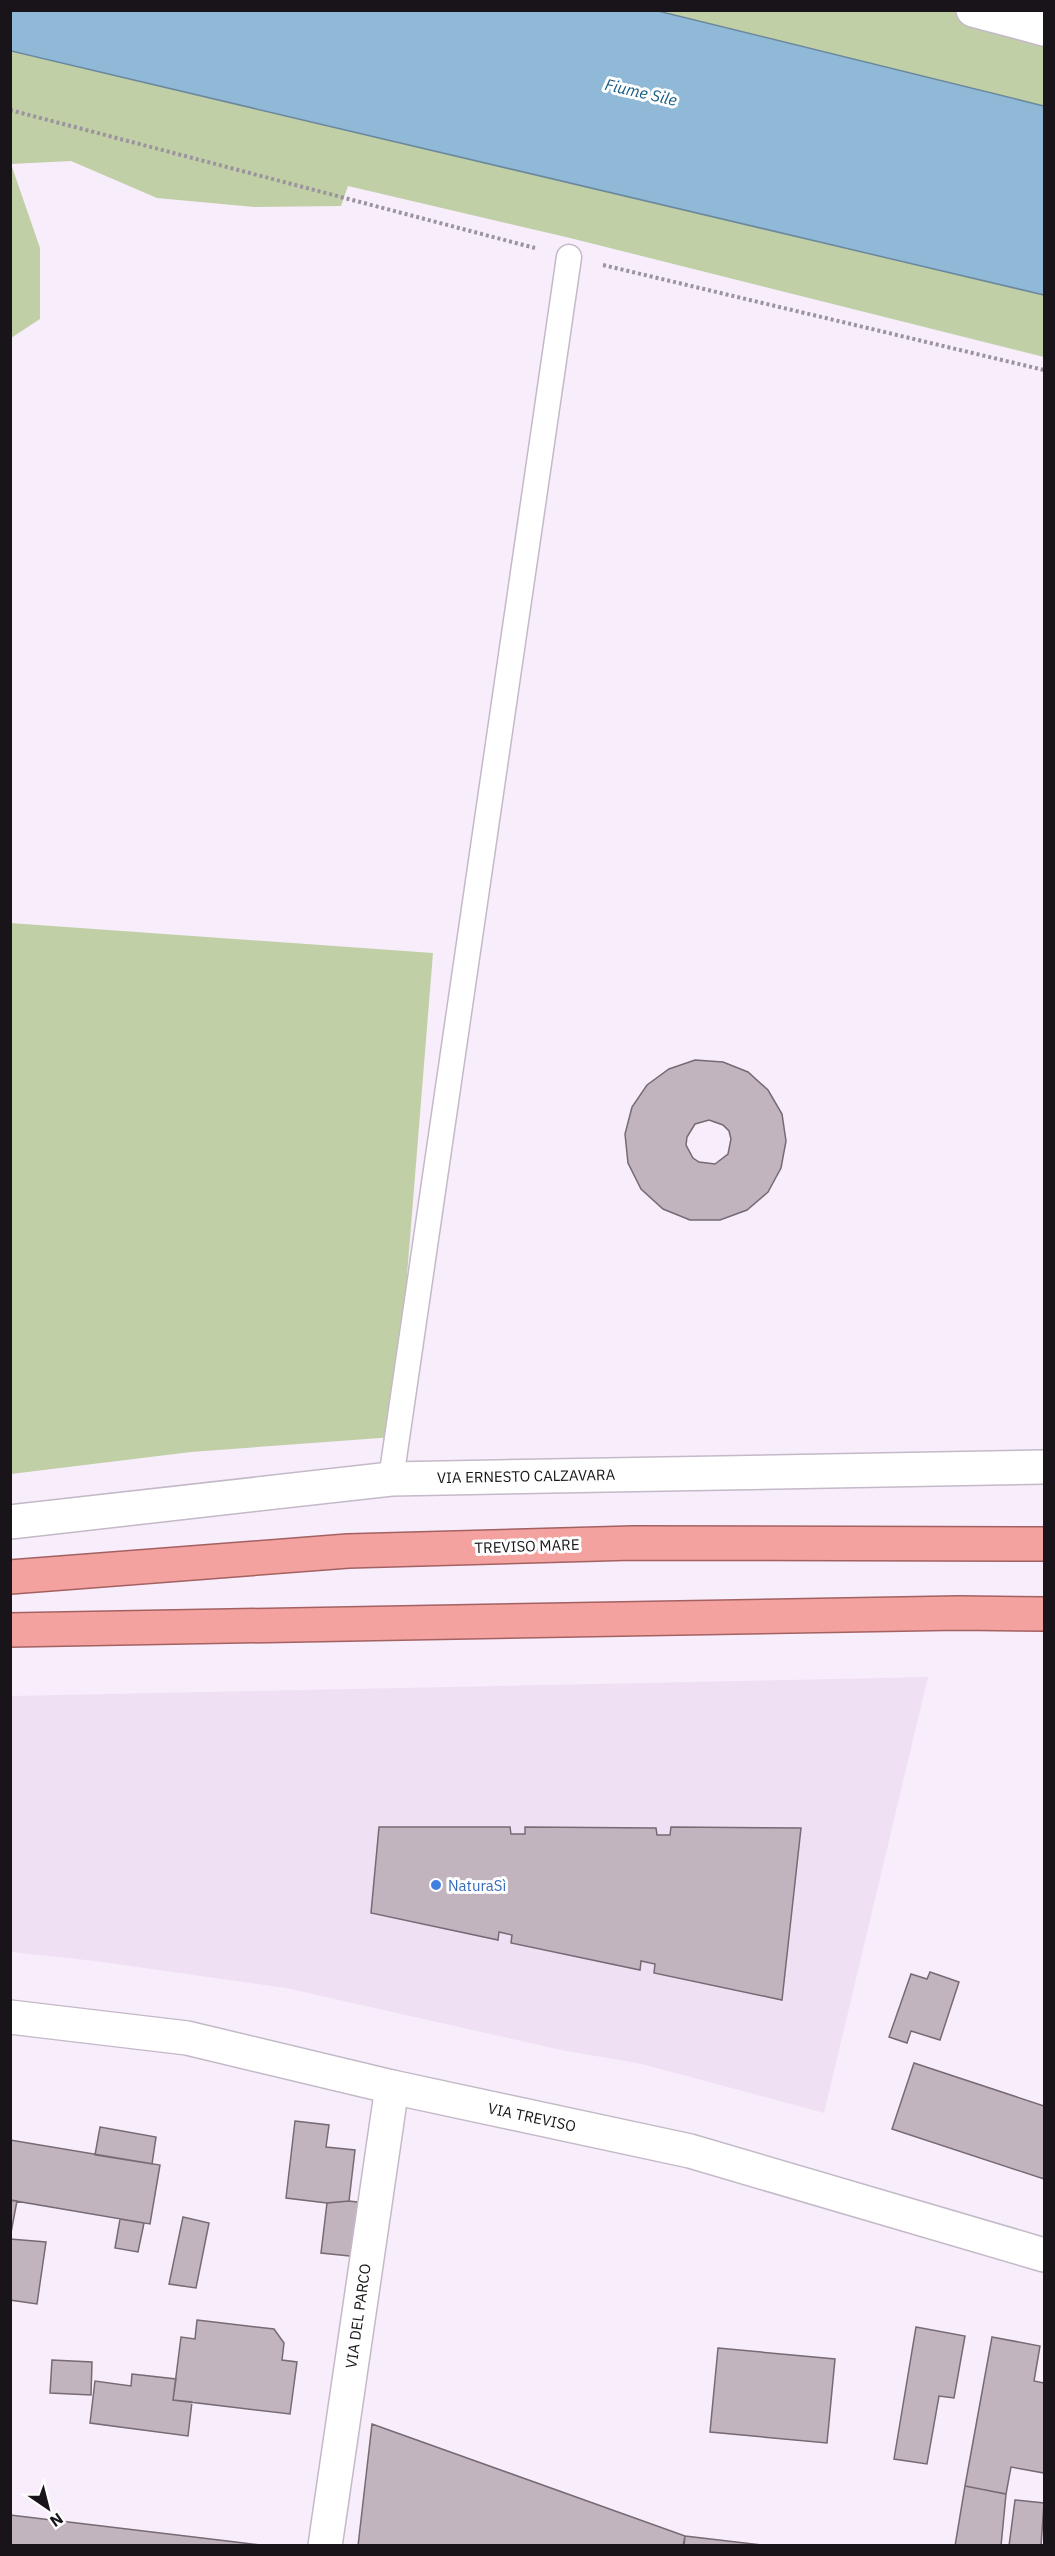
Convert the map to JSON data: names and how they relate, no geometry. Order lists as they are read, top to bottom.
{
  "streets": {
    "highway": ["TREVISO MARE"],
    "street": ["VIA ERNESTO CALZAVARA", "VIA TREVISO", "VIA DEL PARCO"]
  },
  "crossings": [
    ["VIA TREVISO", "VIA DEL PARCO"]
  ],
  "water": ["Fiume Sile"],
  "places": ["NaturaSì"],
  "north": "bottom right"
}
